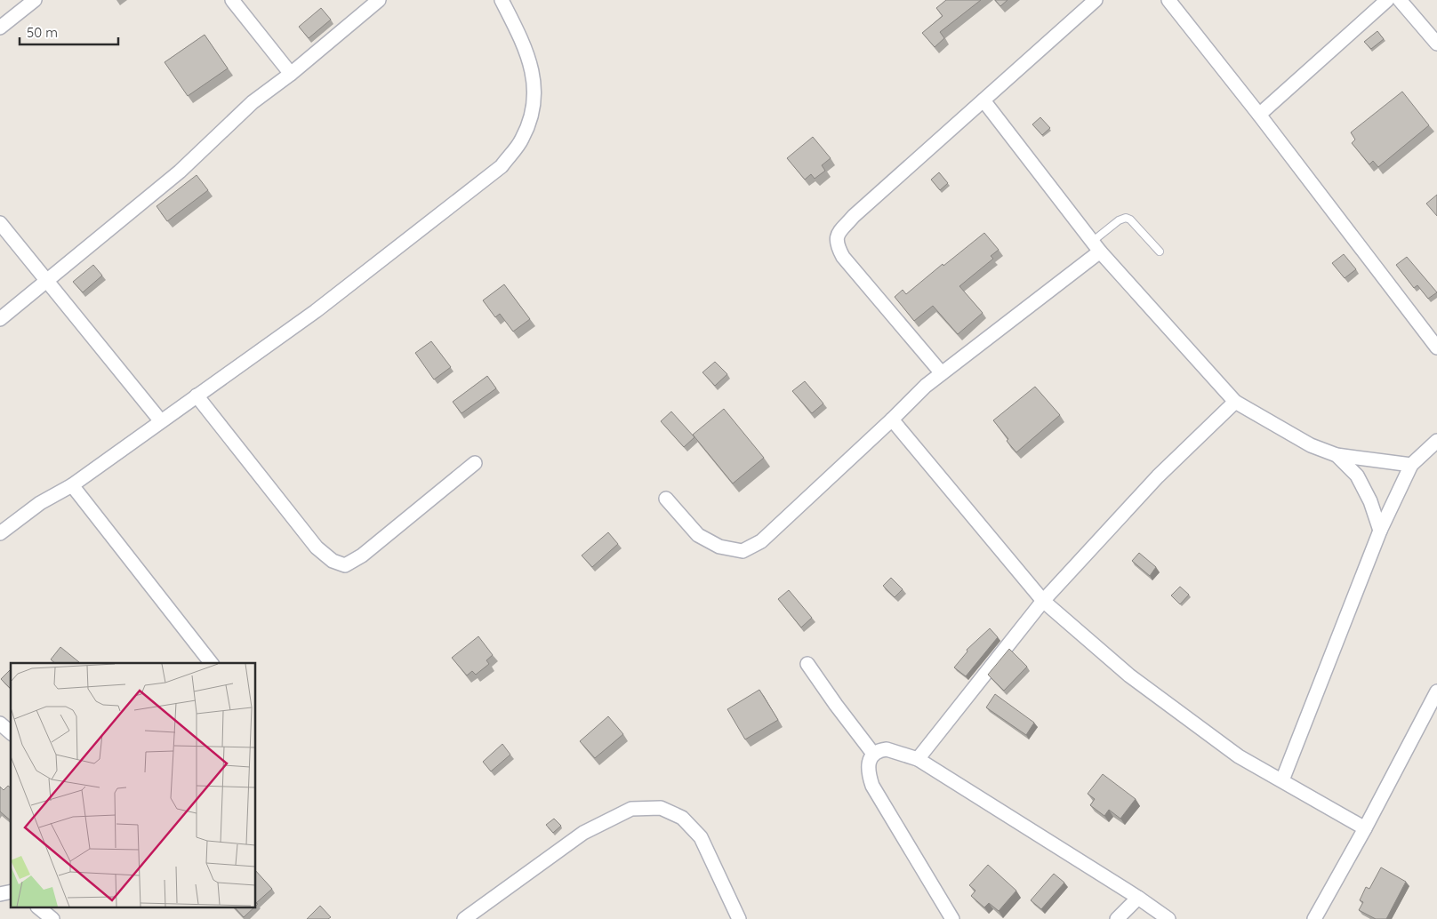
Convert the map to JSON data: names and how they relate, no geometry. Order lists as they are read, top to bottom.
{
  "scale_bar": "50 m"
}
